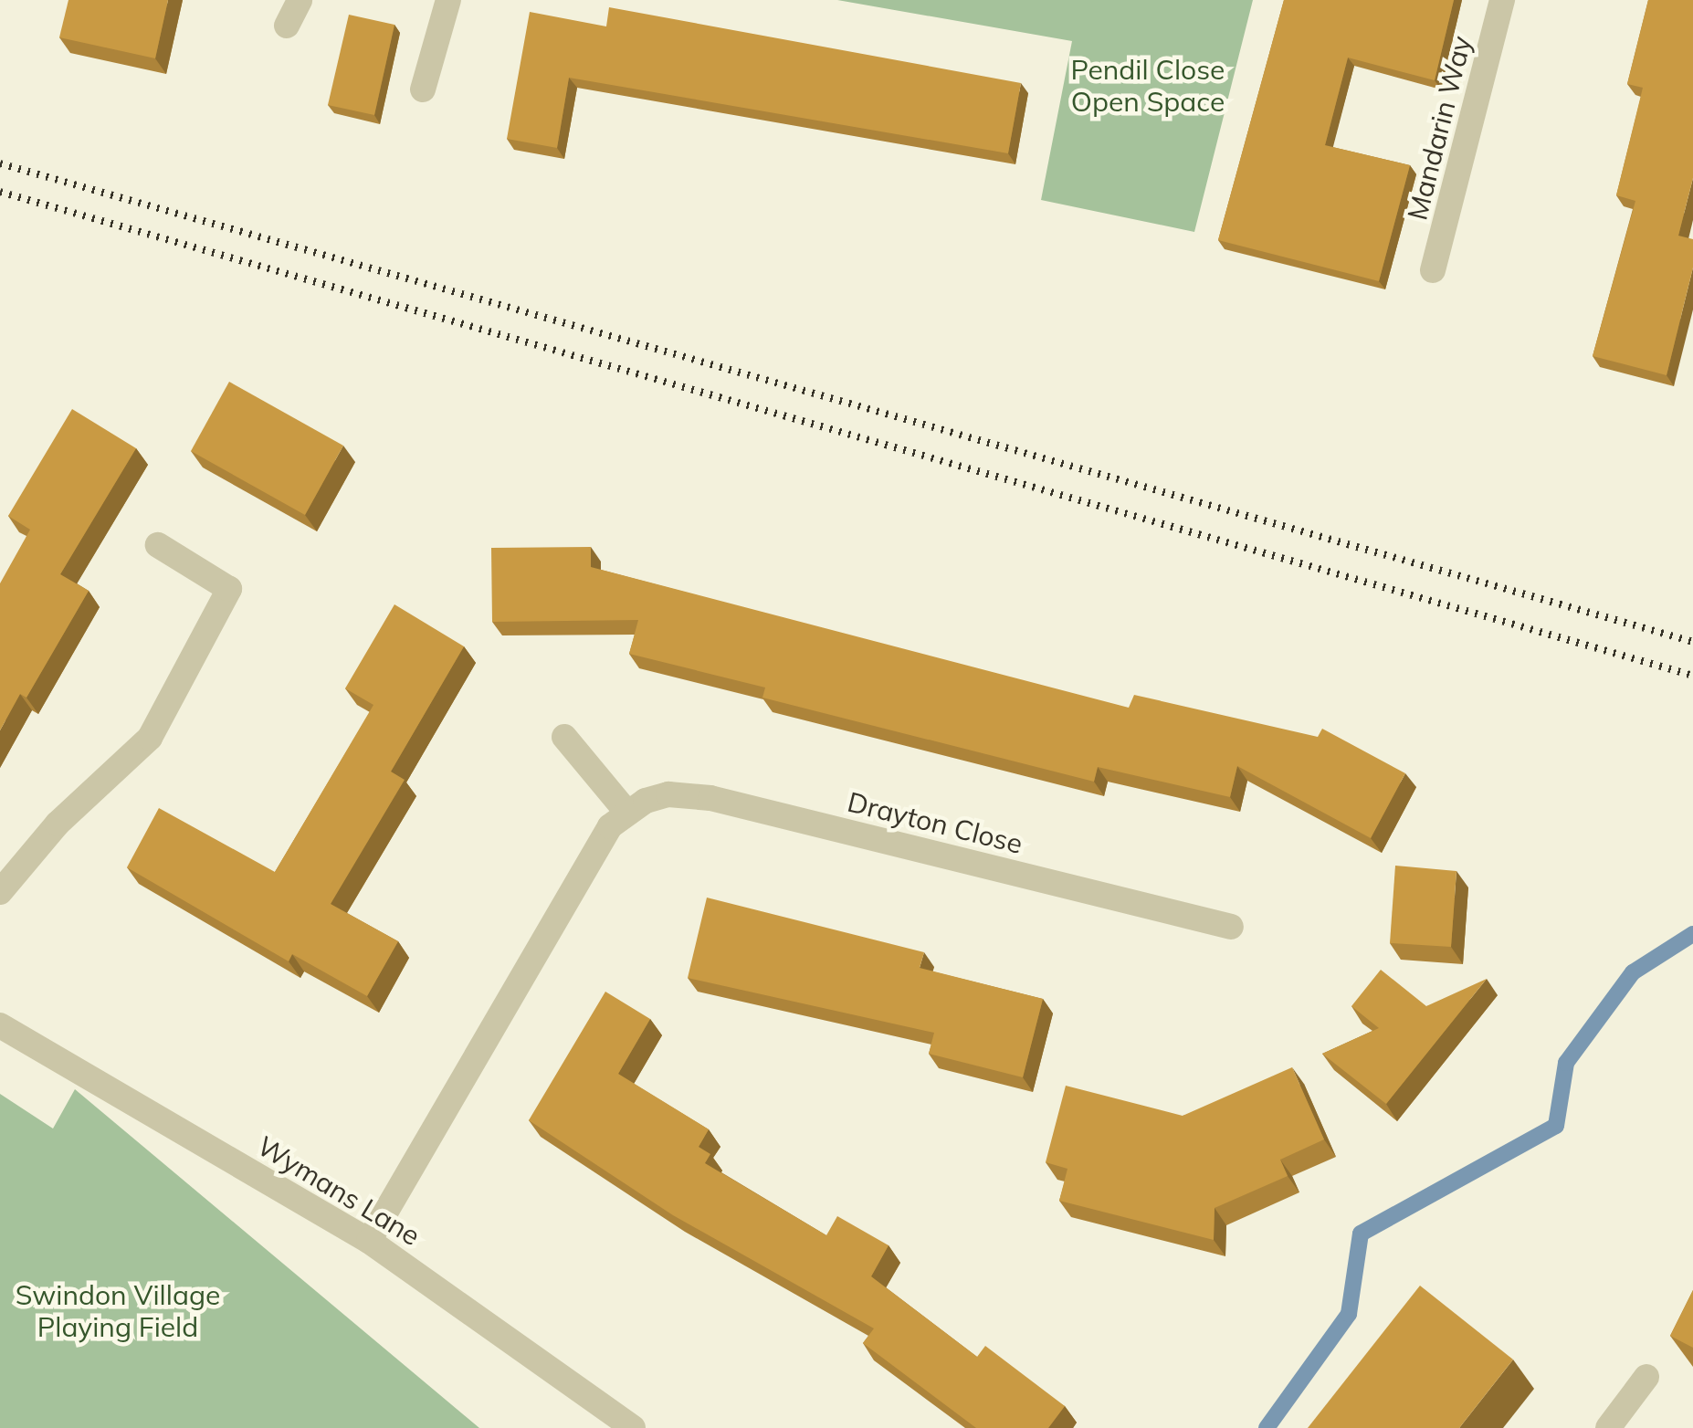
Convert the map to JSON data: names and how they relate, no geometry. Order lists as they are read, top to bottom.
{
  "streets": {
    "street": ["Mandarin Way", "Drayton Close", "Wymans Lane"]
  },
  "crossings": [
    ["Drayton Close", "Wymans Lane"]
  ],
  "parks": ["Pendil Close Open Space", "Swindon Village Playing Field"]
}
